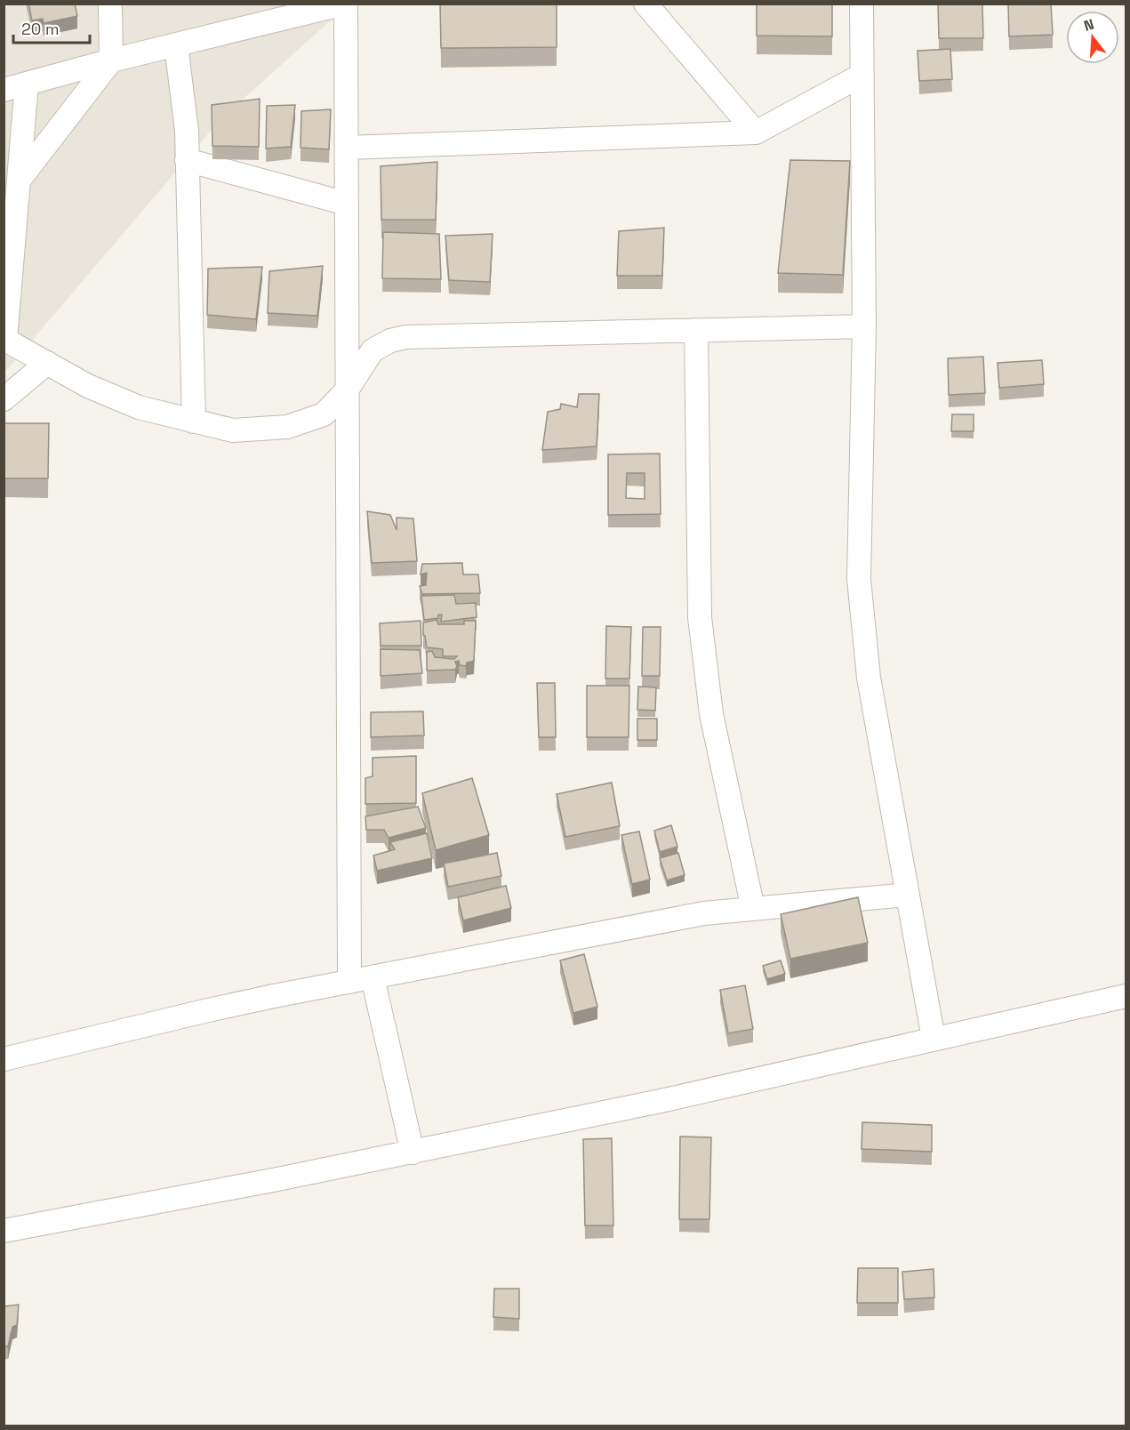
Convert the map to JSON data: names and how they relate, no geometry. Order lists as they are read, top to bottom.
{
  "scale_bar": "20 m",
  "north": "top"
}
